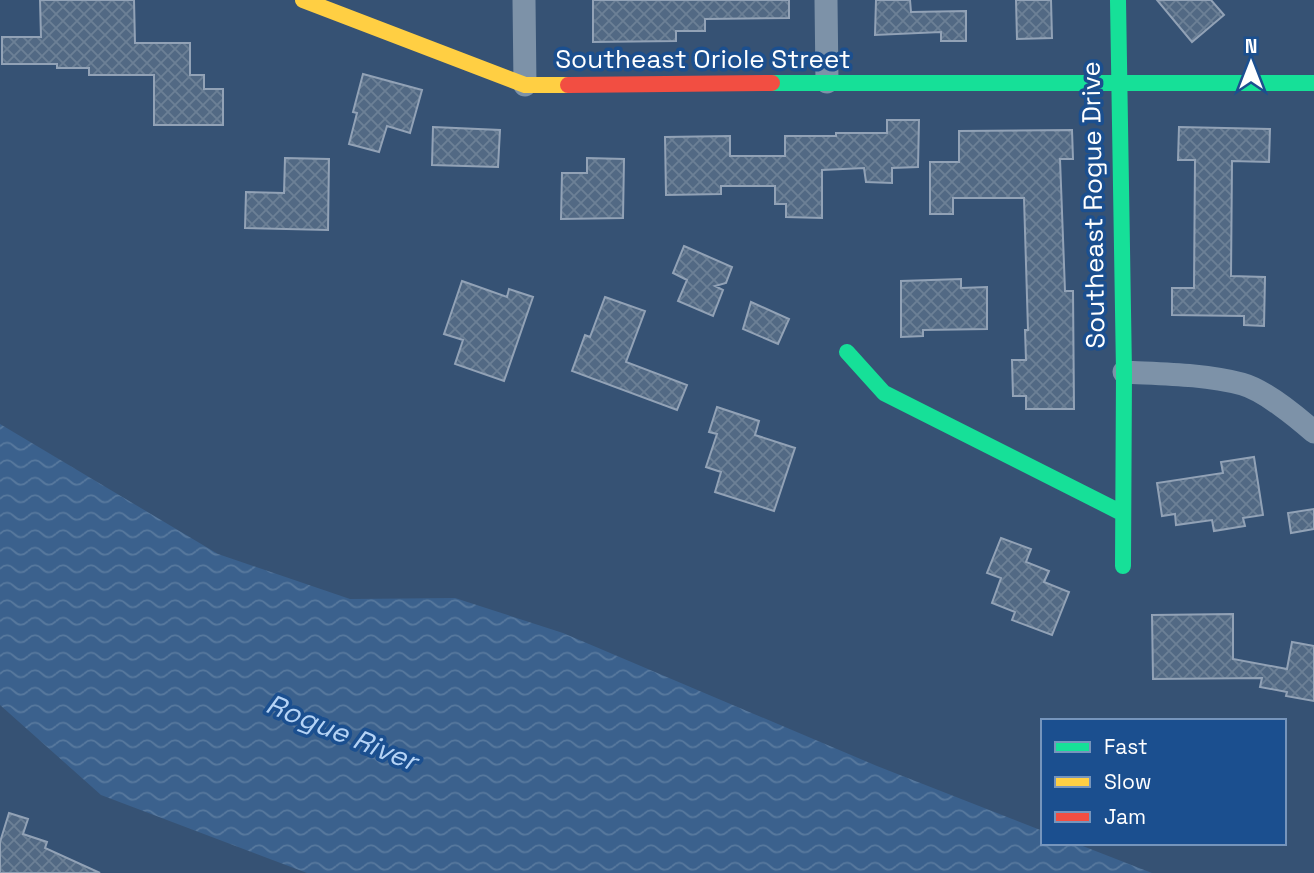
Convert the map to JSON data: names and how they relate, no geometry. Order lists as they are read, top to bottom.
{
  "streets": {
    "street": ["Southeast Oriole Street", "Southeast Rogue Drive"]
  },
  "crossings": [
    ["Southeast Oriole Street", "Southeast Rogue Drive"]
  ],
  "water": ["Rogue River"],
  "legend": ["Fast", "Slow", "Jam"],
  "north": "top"
}
